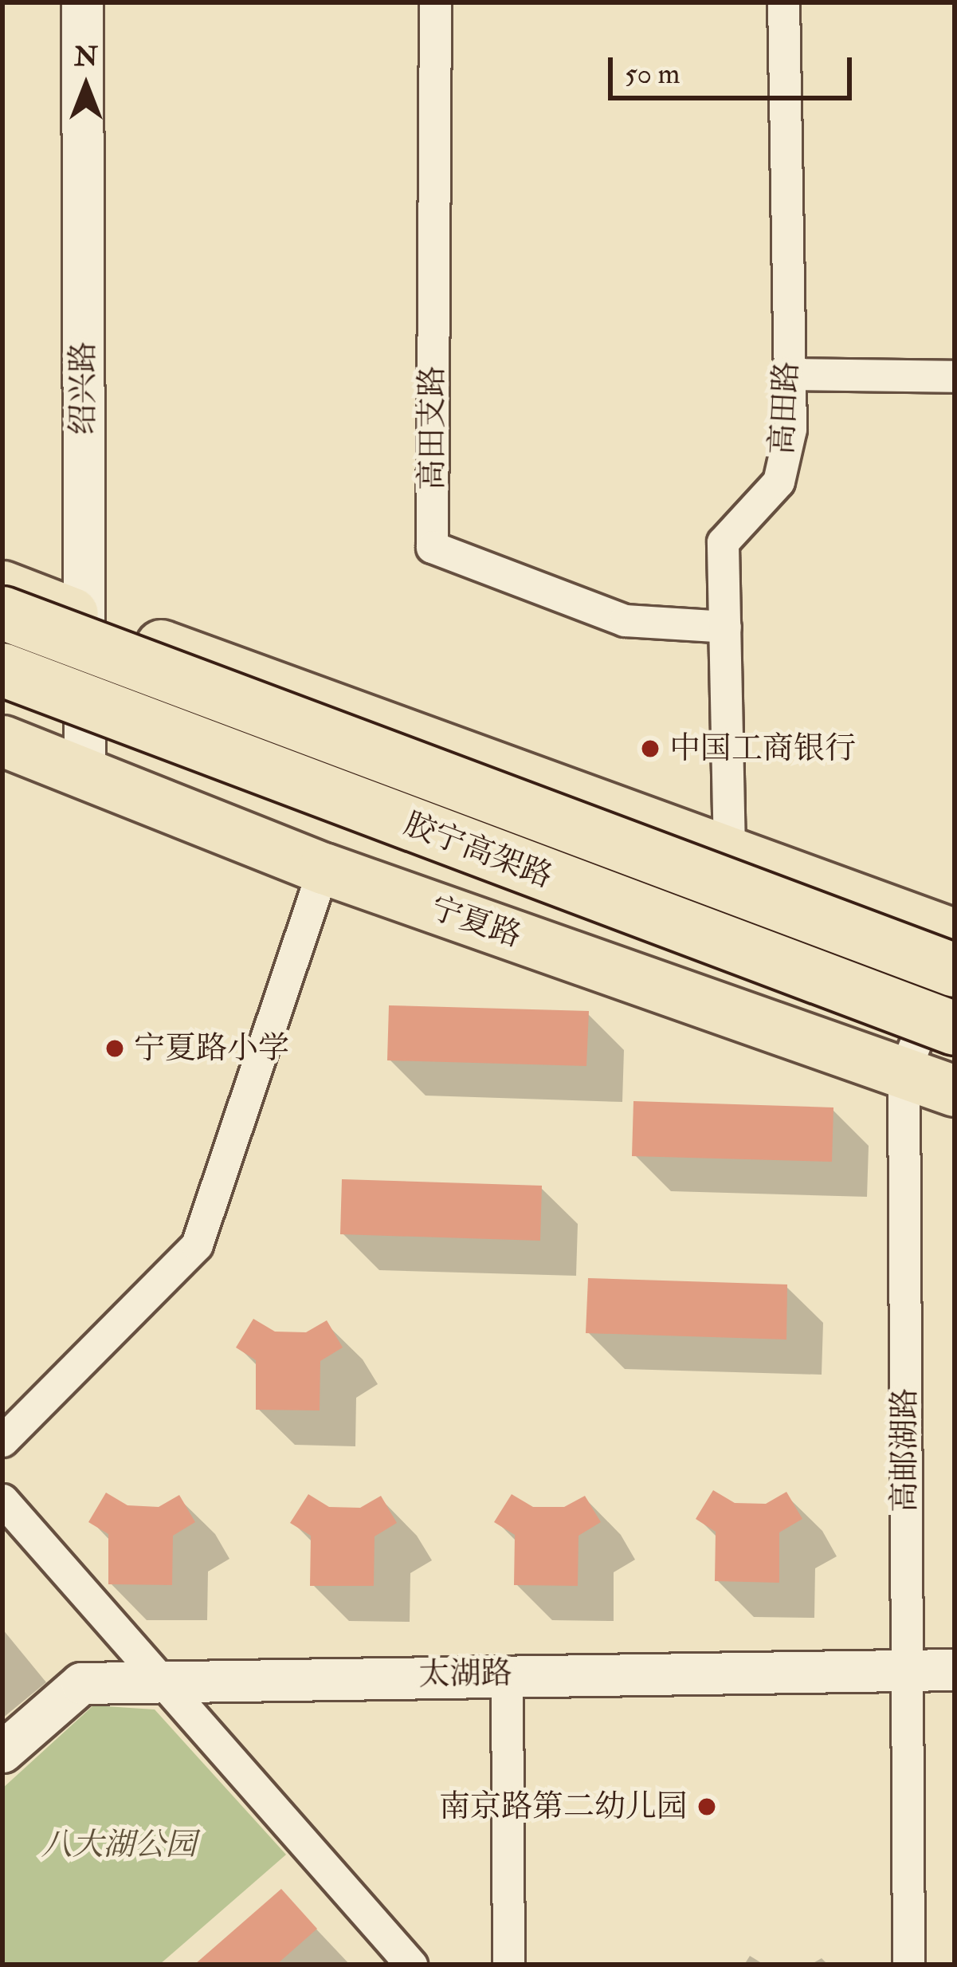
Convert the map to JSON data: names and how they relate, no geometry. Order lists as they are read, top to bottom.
{
  "streets": {
    "highway": ["胶宁高架路"],
    "main road": ["宁夏路"],
    "street": [
      "绍兴路",
      "高田路",
      "高田支路",
      "高邮湖路",
      "太湖路"
    ]
  },
  "crossings": [
    ["绍兴路", "宁夏路"],
    ["高田路", "高田支路"],
    ["宁夏路", "高邮湖路"],
    ["高邮湖路", "太湖路"]
  ],
  "parks": ["八大湖公园"],
  "places": ["中国工商银行", "宁夏路小学", "南京路第二幼儿园"],
  "scale_bar": "50 m",
  "north": "top"
}
